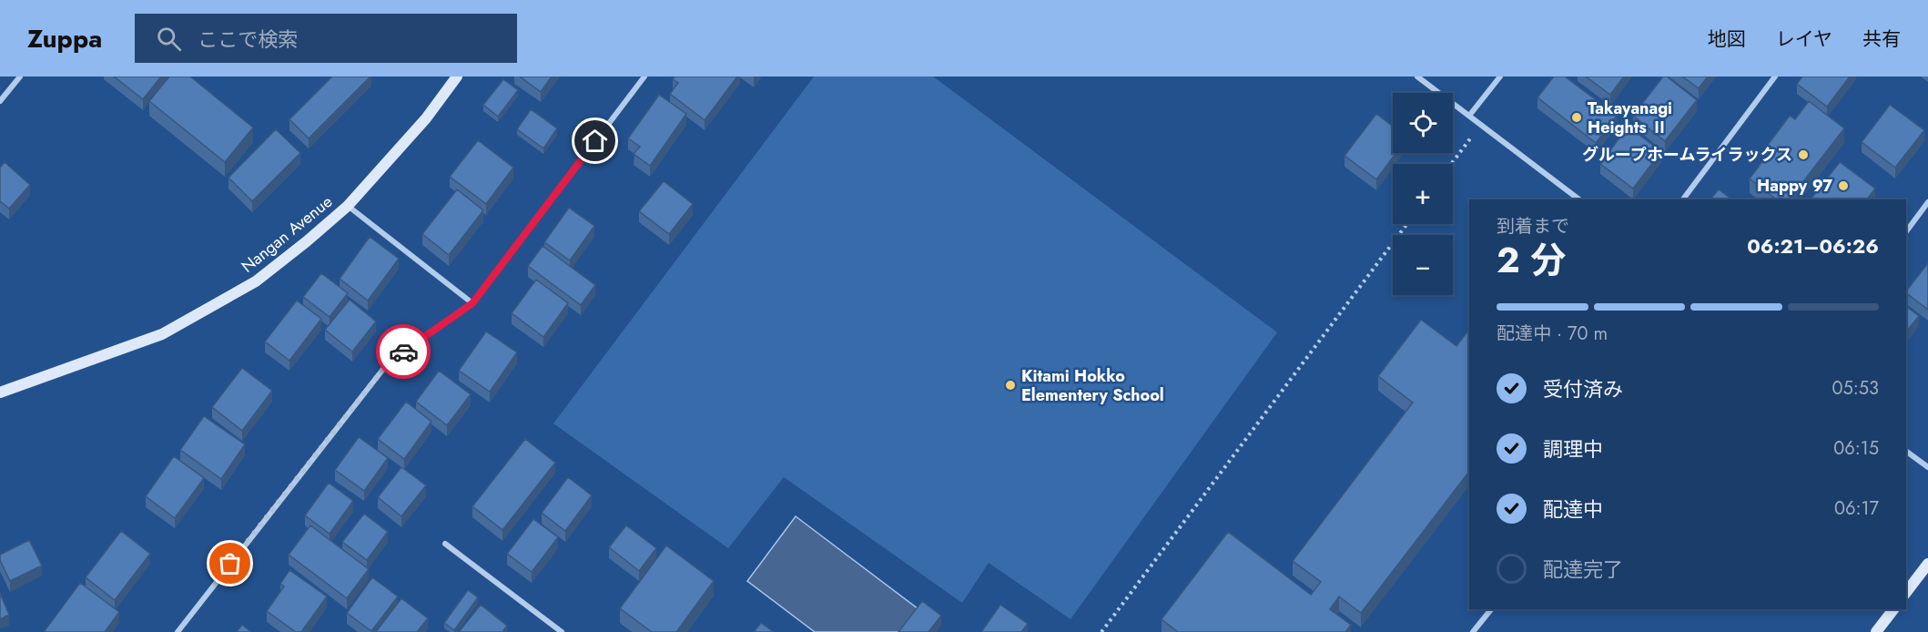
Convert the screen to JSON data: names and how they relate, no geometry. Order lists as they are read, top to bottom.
{
  "streets": {
    "main road": ["Nangan Avenue"]
  },
  "places": [
    "Takayanagi Heights Ⅱ",
    "グループホームライラックス",
    "Happy 97",
    "Kitami Hokko Elementery School"
  ],
  "page": {
    "header": "Zuppa",
    "search": "ここで検索",
    "nav": ["地図", "レイヤ", "共有"],
    "map_buttons": ["+", "−"],
    "heading": ["2 分", "到着まで", "06:21–06:26"],
    "bar": "配達中 · 70 m",
    "list": [
      ["受付済み", "05:53"],
      ["調理中", "06:15"],
      ["配達中", "06:17"],
      "配達完了"
    ]
  }
}
